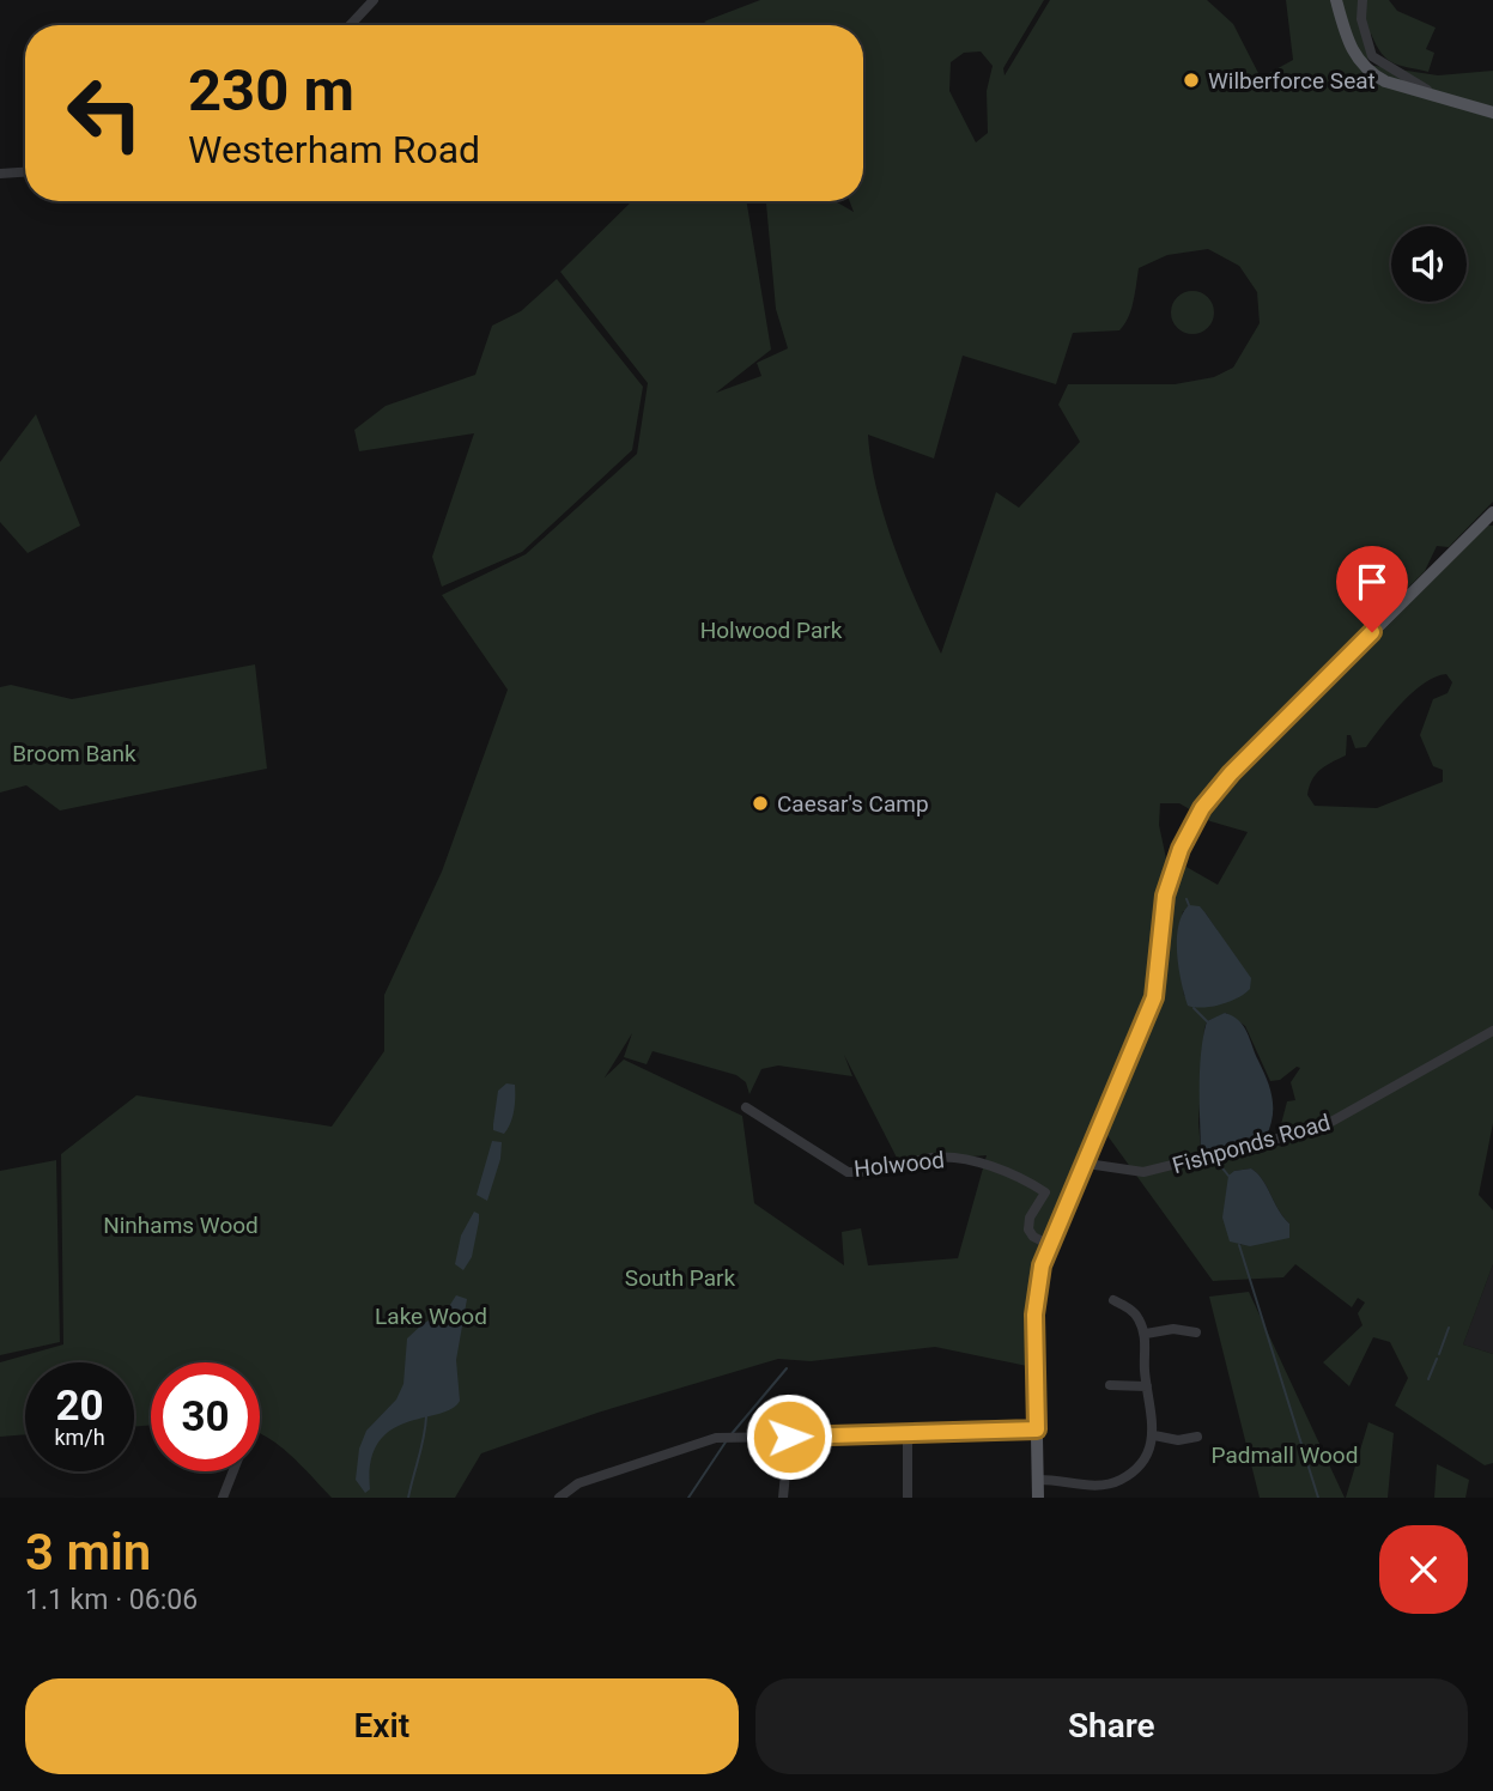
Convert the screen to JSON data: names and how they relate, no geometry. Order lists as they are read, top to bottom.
{
  "streets": {
    "street": ["Fishponds Road", "Holwood"]
  },
  "parks": [
    "Holwood Park",
    "Broom Bank",
    "Ninhams Wood",
    "South Park",
    "Lake Wood",
    "Padmall Wood"
  ],
  "places": ["Wilberforce Seat", "Caesar's Camp"],
  "page": {
    "turn": ["230 m", "Westerham Road"],
    "speed": "20 km/h",
    "limit": "30",
    "heading": ["3 min", "1.1 km · 06:06"],
    "buttons": ["Exit", "Share"]
  }
}
